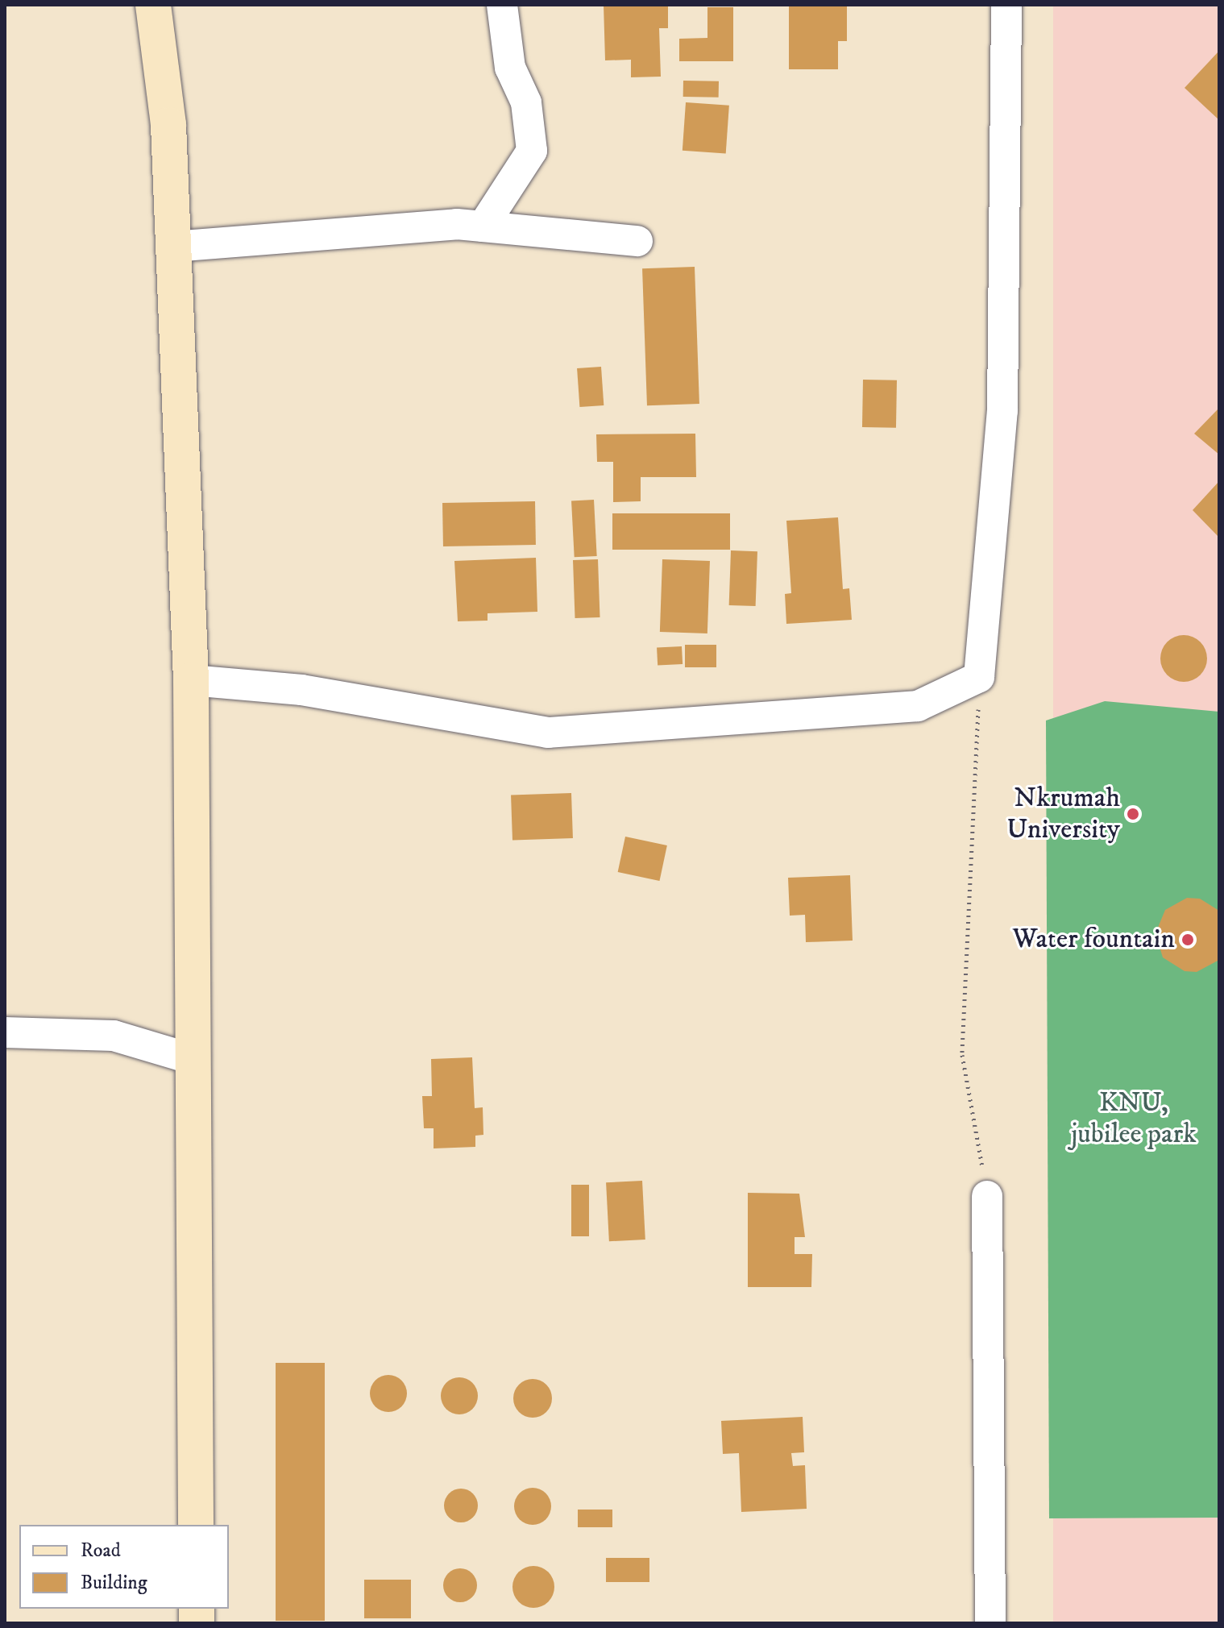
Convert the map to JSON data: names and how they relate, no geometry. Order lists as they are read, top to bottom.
{
  "parks": ["KNU, jubilee park"],
  "places": ["Nkrumah University", "Water fountain"],
  "legend": ["Road", "Building"]
}
